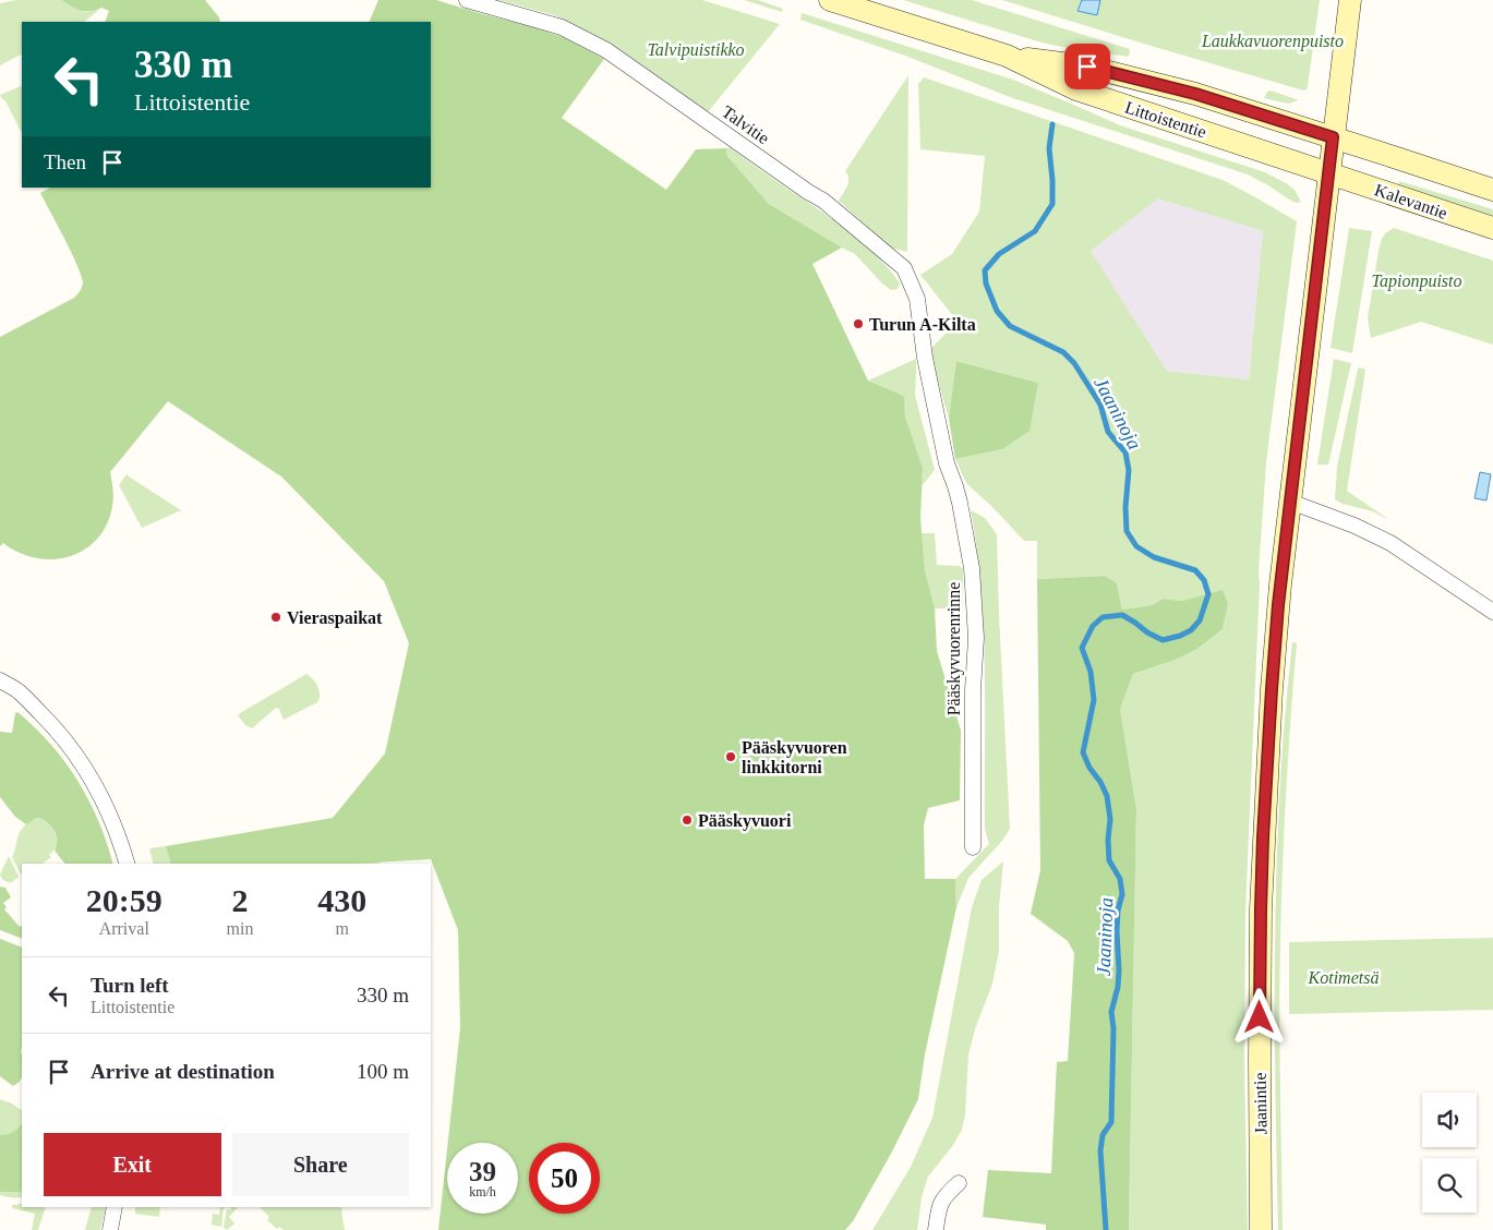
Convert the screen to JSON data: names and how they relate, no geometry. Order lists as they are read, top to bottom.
{
  "streets": {
    "main road": ["Littoistentie", "Kalevantie", "Jaanintie"],
    "street": ["Talvitie", "Pääskyvuorenrinne"]
  },
  "crossings": [
    ["Littoistentie", "Kalevantie"],
    ["Littoistentie", "Jaanintie"],
    ["Talvitie", "Pääskyvuorenrinne"],
    ["Kalevantie", "Jaanintie"]
  ],
  "water": ["Jaaninoja"],
  "parks": [
    "Laukkavuorenpuisto",
    "Talvipuistikko",
    "Tapionpuisto",
    "Kotimetsä"
  ],
  "places": [
    "Turun A-Kilta",
    "Vieraspaikat",
    "Pääskyvuoren linkkitorni",
    "Pääskyvuori"
  ],
  "page": {
    "turn": ["330 m", "Littoistentie"],
    "then": "Then",
    "eta": [
      "20:59",
      "Arrival",
      "2",
      "min",
      "430",
      "m"
    ],
    "list": [
      {
        "name": "Turn left",
        "note": "Littoistentie",
        "value": "330 m"
      },
      {
        "name": "Arrive at destination",
        "value": "100 m"
      }
    ],
    "buttons": ["Exit", "Share"],
    "speed": "39 km/h",
    "limit": "50"
  }
}
